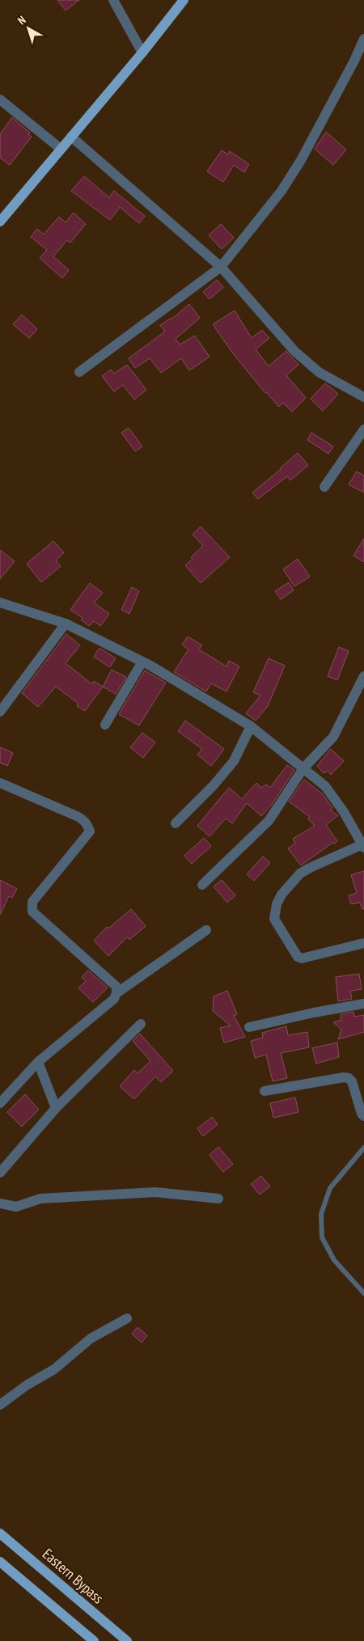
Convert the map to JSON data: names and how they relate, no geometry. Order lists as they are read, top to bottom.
{
  "streets": {
    "main road": ["Eastern Bypass"]
  },
  "north": "top left"
}
